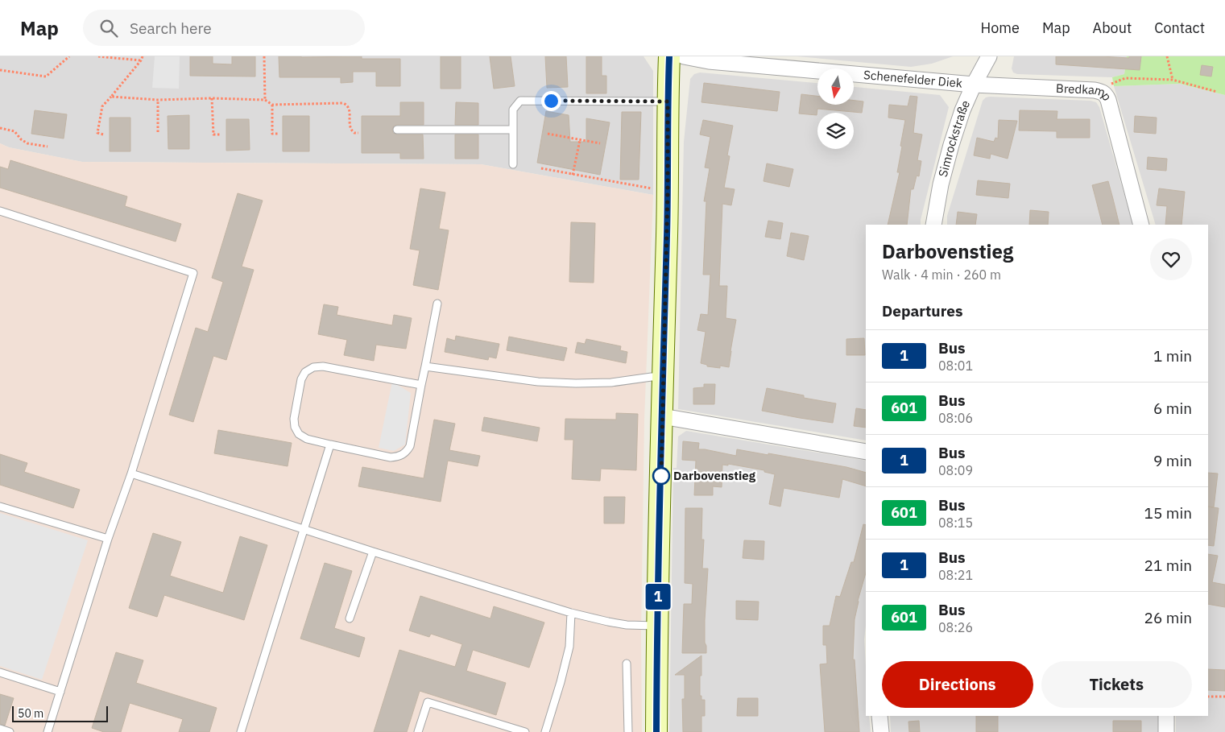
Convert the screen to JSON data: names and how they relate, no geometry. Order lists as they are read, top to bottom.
{
  "streets": {
    "street": ["Schenefelder Diek", "Bredkamp", "Simrockstraße"]
  },
  "crossings": [
    ["Schenefelder Diek", "Bredkamp"],
    ["Schenefelder Diek", "Simrockstraße"],
    ["Bredkamp", "Simrockstraße"]
  ],
  "places": ["Darbovenstieg"],
  "lines": ["bus line 1"],
  "scale_bar": "50 m",
  "north": "bottom",
  "page": {
    "header": "Map",
    "search": "Search here",
    "nav": [
      "Home",
      "Map",
      "About",
      "Contact"
    ],
    "on_map": "1",
    "heading": [
      ["Darbovenstieg", "Walk · 4 min · 260 m"],
      "Departures"
    ],
    "list": [
      {
        "mark": "1",
        "name": "Bus",
        "note": "08:01",
        "value": "1 min"
      },
      {
        "mark": "601",
        "name": "Bus",
        "note": "08:06",
        "value": "6 min"
      },
      {
        "mark": "1",
        "name": "Bus",
        "note": "08:09",
        "value": "9 min"
      },
      {
        "mark": "601",
        "name": "Bus",
        "note": "08:15",
        "value": "15 min"
      },
      {
        "mark": "1",
        "name": "Bus",
        "note": "08:21",
        "value": "21 min"
      },
      {
        "mark": "601",
        "name": "Bus",
        "note": "08:26",
        "value": "26 min"
      }
    ],
    "buttons": ["Directions", "Tickets"],
    "scale": "50 m"
  }
}
